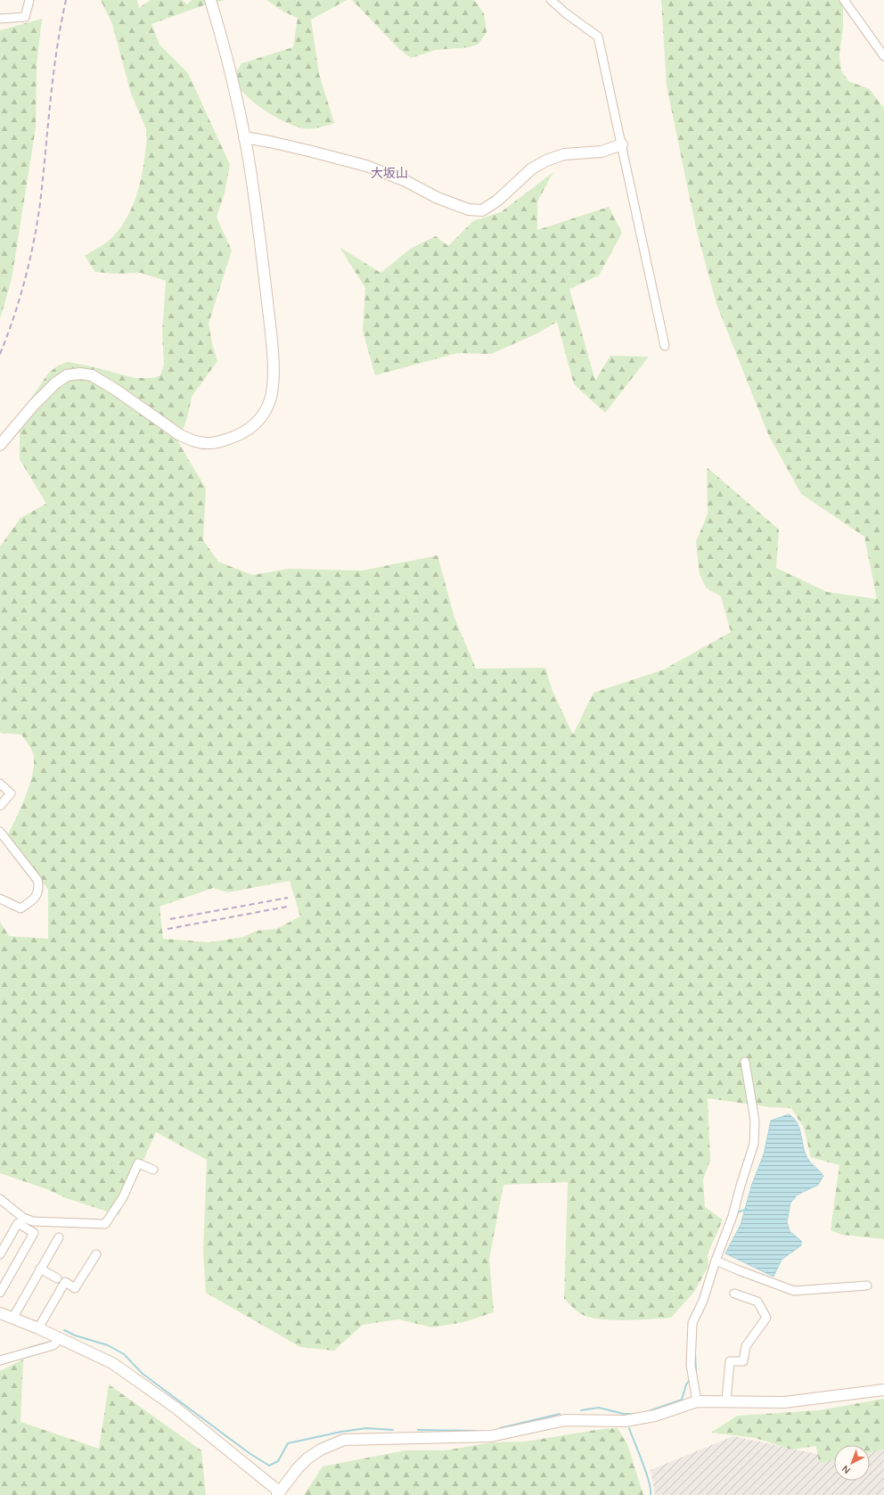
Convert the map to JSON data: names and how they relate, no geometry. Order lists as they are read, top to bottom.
{
  "districts": ["大坂山"],
  "north": "bottom left"
}
